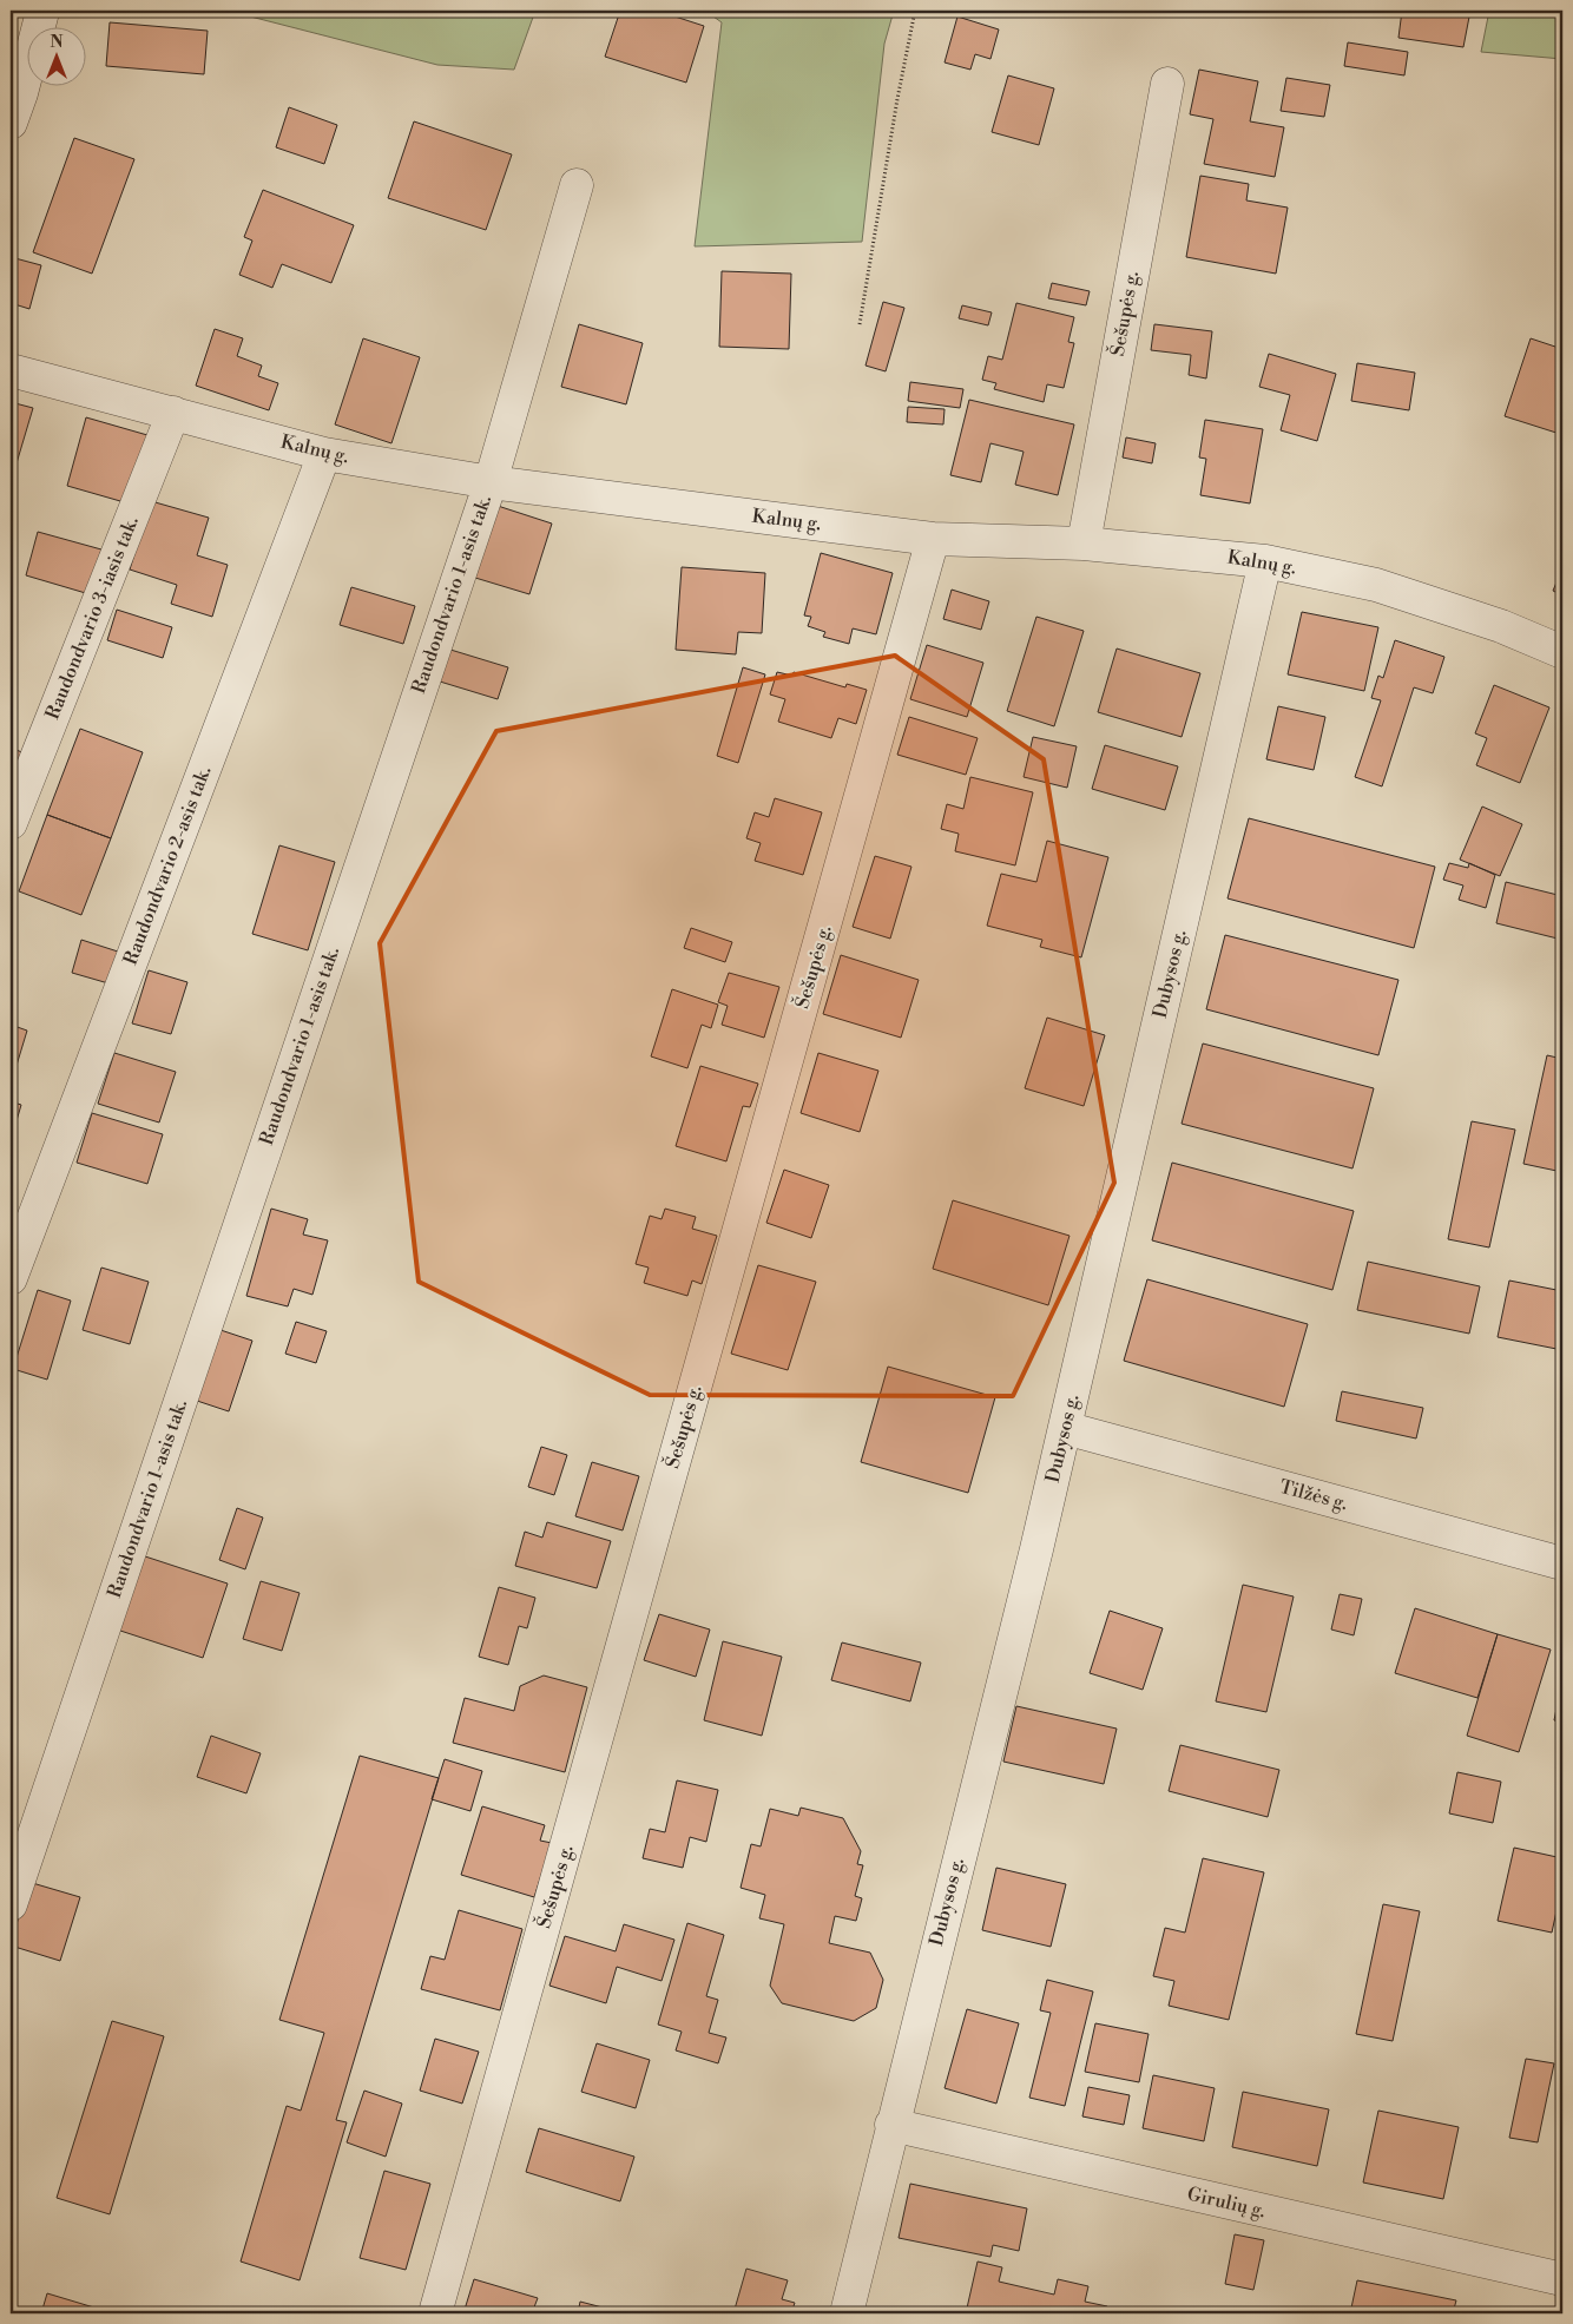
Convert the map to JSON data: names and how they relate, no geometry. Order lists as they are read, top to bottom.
{
  "streets": {
    "street": [
      "Šešupės g.",
      "Kalnų g.",
      "Raudondvario 1-asis tak.",
      "Raudondvario 3-iasis tak.",
      "Raudondvario 2-asis tak.",
      "Dubysos g.",
      "Tilžės g.",
      "Girulių g."
    ]
  },
  "crossings": [
    ["Šešupės g.", "Kalnų g."],
    ["Kalnų g.", "Raudondvario 1-asis tak."],
    ["Kalnų g.", "Raudondvario 3-iasis tak."],
    ["Kalnų g.", "Raudondvario 2-asis tak."],
    ["Kalnų g.", "Dubysos g."],
    ["Dubysos g.", "Tilžės g."],
    ["Dubysos g.", "Girulių g."]
  ],
  "north": "top"
}
